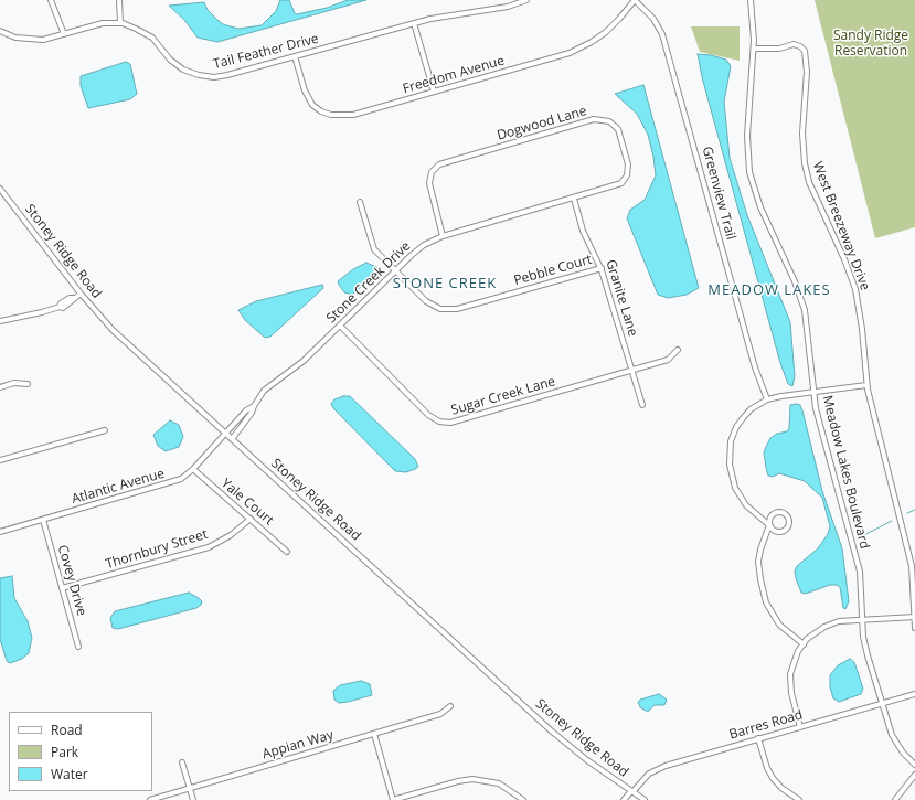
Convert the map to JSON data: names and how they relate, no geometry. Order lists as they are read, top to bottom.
{
  "streets": {
    "street": [
      "Tail Feather Drive",
      "Freedom Avenue",
      "Dogwood Lane",
      "Greenview Trail",
      "West Breezeway Drive",
      "Stoney Ridge Road",
      "Pebble Court",
      "Stone Creek Drive",
      "Granite Lane",
      "Sugar Creek Lane",
      "Meadow Lakes Boulevard",
      "Atlantic Avenue",
      "Yale Court",
      "Thornbury Street",
      "Covey Drive",
      "Barres Road",
      "Appian Way"
    ]
  },
  "crossings": [
    ["Tail Feather Drive", "Freedom Avenue"],
    ["Freedom Avenue", "Greenview Trail"],
    ["Dogwood Lane", "Stone Creek Drive"],
    ["Dogwood Lane", "Granite Lane"],
    ["West Breezeway Drive", "Meadow Lakes Boulevard"],
    ["Stoney Ridge Road", "Stone Creek Drive"],
    ["Stoney Ridge Road", "Atlantic Avenue"],
    ["Stoney Ridge Road", "Barres Road"],
    ["Pebble Court", "Stone Creek Drive"],
    ["Pebble Court", "Granite Lane"],
    ["Stone Creek Drive", "Granite Lane"],
    ["Stone Creek Drive", "Sugar Creek Lane"],
    ["Stone Creek Drive", "Atlantic Avenue"],
    ["Granite Lane", "Sugar Creek Lane"],
    ["Meadow Lakes Boulevard", "Barres Road"],
    ["Atlantic Avenue", "Yale Court"],
    ["Atlantic Avenue", "Covey Drive"],
    ["Yale Court", "Thornbury Street"],
    ["Thornbury Street", "Covey Drive"]
  ],
  "districts": ["STONE CREEK", "MEADOW LAKES"],
  "parks": ["Sandy Ridge Reservation"],
  "legend": ["Road", "Park", "Water"]
}
